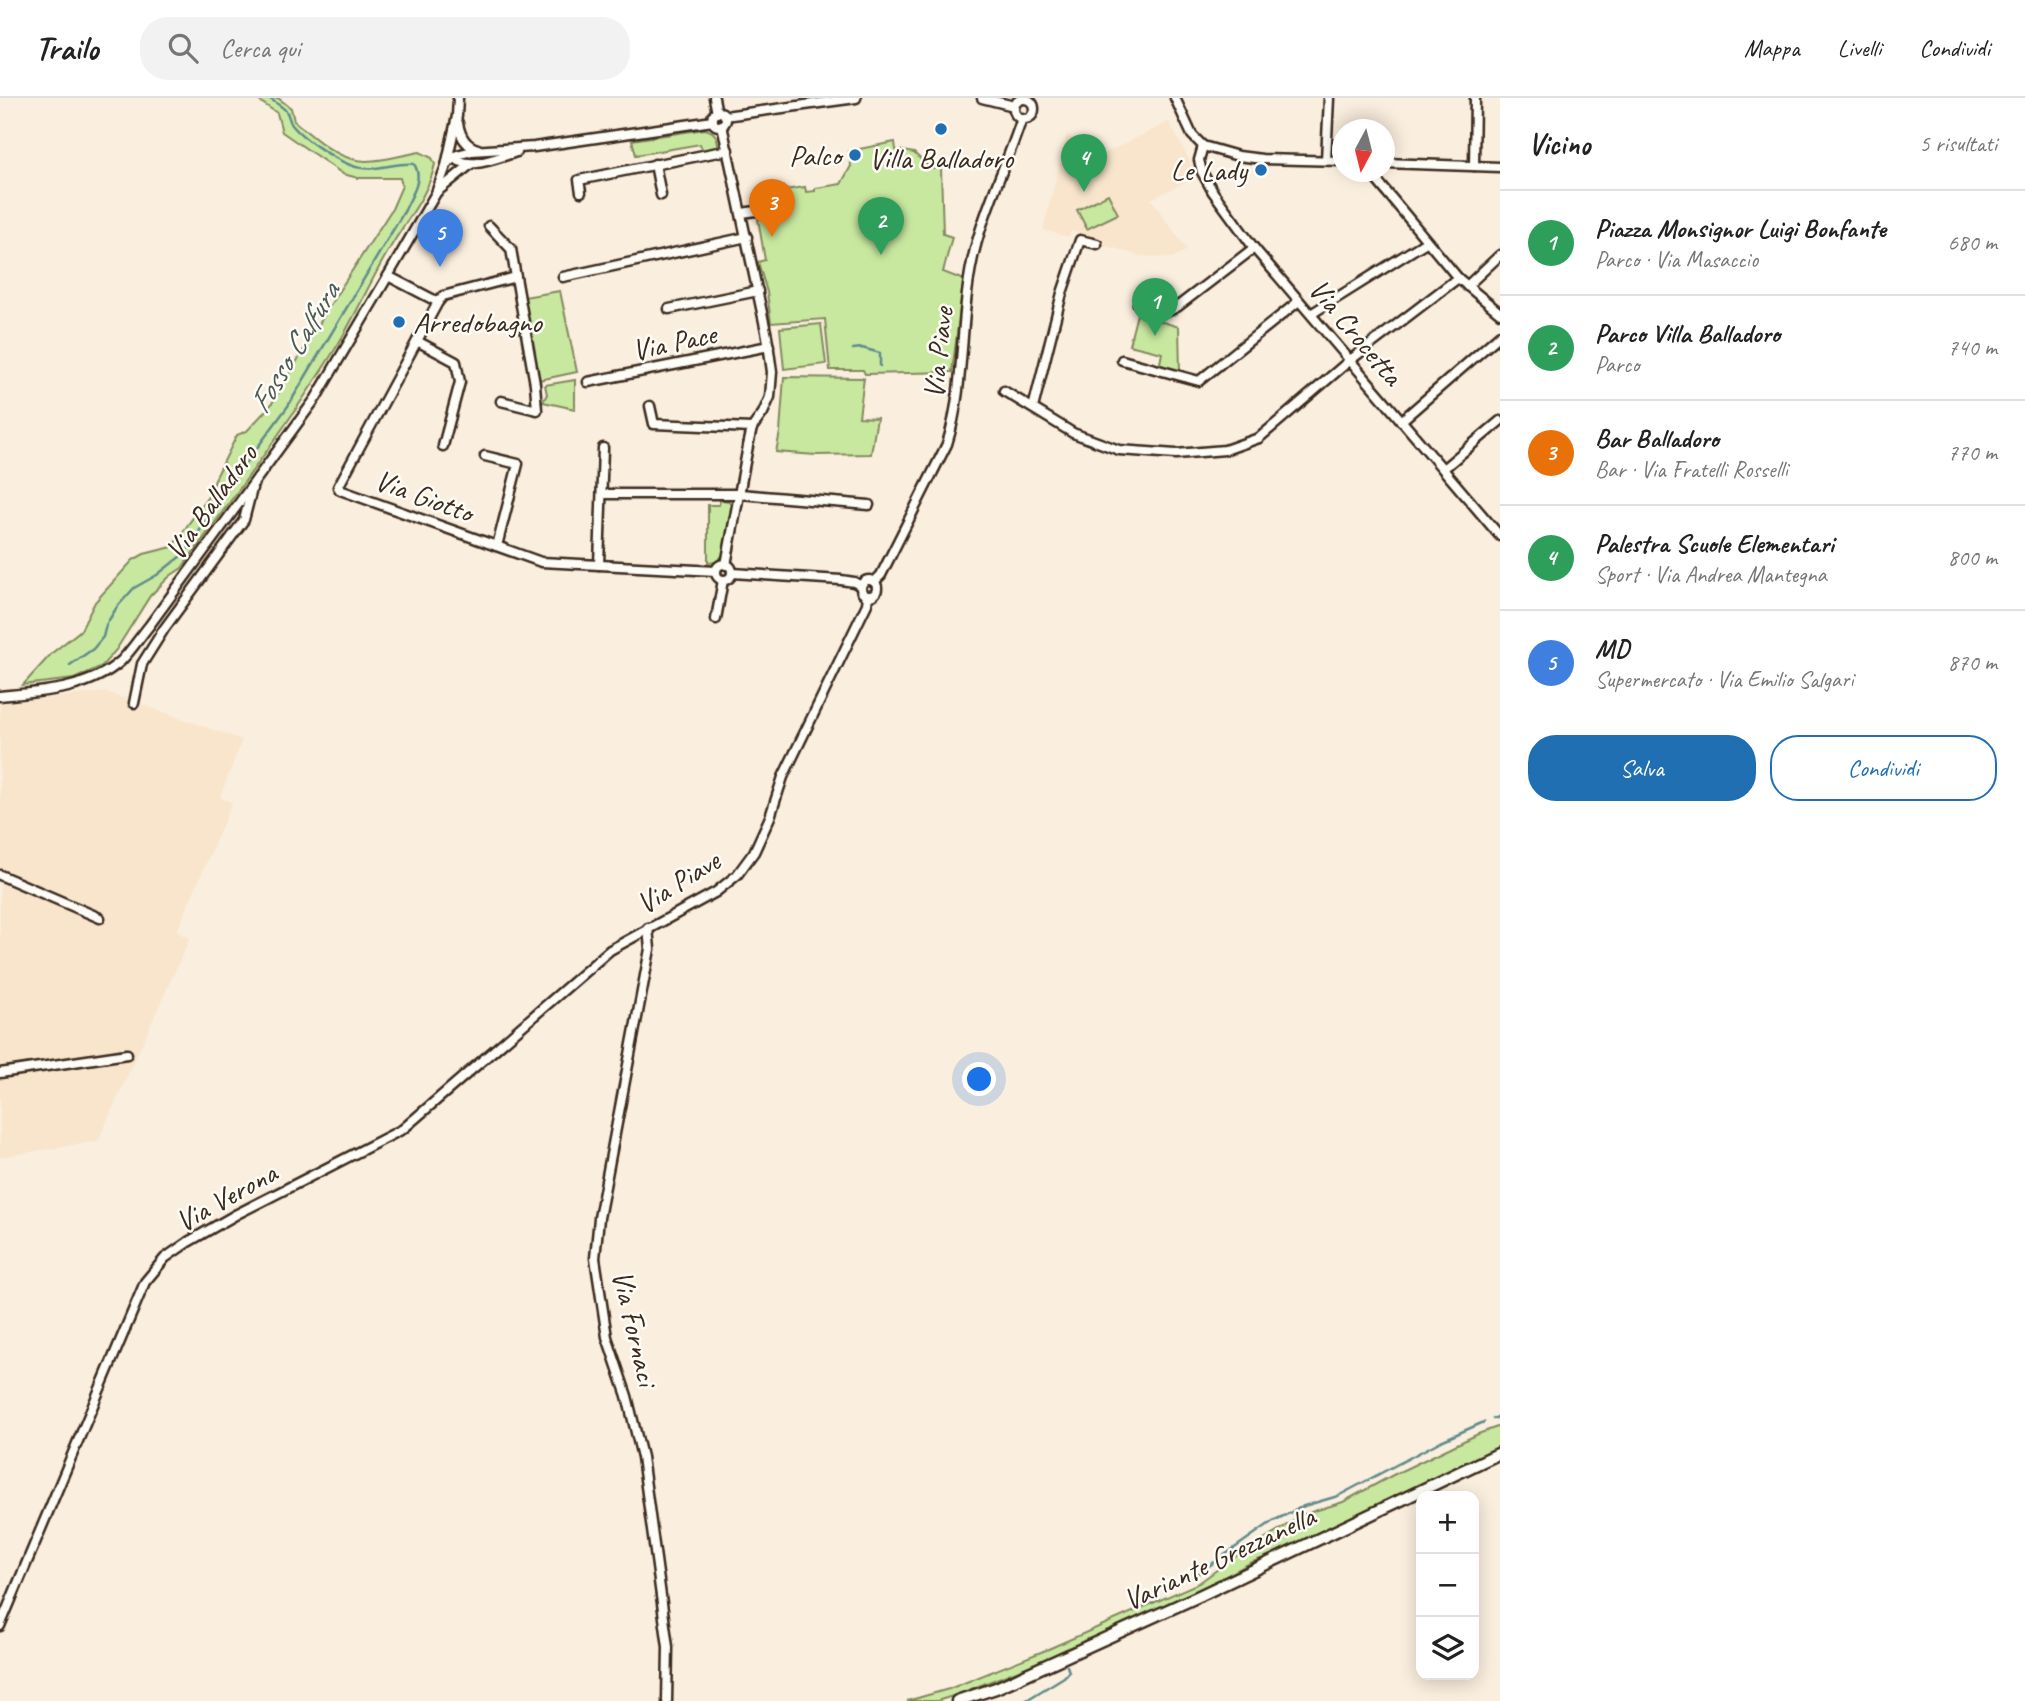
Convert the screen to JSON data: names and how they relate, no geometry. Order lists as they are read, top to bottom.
{
  "streets": {
    "main road": ["Variante Grezzanella"],
    "street": [
      "Via Crocetta",
      "Via Pace",
      "Via Piave",
      "Via Giotto",
      "Via Balladoro",
      "Via Verona",
      "Via Fornaci"
    ]
  },
  "crossings": [
    ["Via Piave", "Via Verona"],
    ["Via Piave", "Via Fornaci"]
  ],
  "water": ["Fosso Calfura"],
  "places": [
    "Villa Balladoro",
    "Palco",
    "Le Lady",
    "Arredobagno"
  ],
  "north": "bottom",
  "page": {
    "header": "Trailo",
    "search": "Cerca qui",
    "nav": ["Mappa", "Livelli", "Condividi"],
    "heading": ["Vicino", "5 risultati"],
    "pins": [
      "4",
      "3",
      "2",
      "5",
      "1"
    ],
    "list": [
      {
        "mark": "1",
        "name": "Piazza Monsignor Luigi Bonfante",
        "note": "Parco · Via Masaccio",
        "value": "680 m"
      },
      {
        "mark": "2",
        "name": "Parco Villa Balladoro",
        "note": "Parco",
        "value": "740 m"
      },
      {
        "mark": "3",
        "name": "Bar Balladoro",
        "note": "Bar · Via Fratelli Rosselli",
        "value": "770 m"
      },
      {
        "mark": "4",
        "name": "Palestra Scuole Elementari",
        "note": "Sport · Via Andrea Mantegna",
        "value": "800 m"
      },
      {
        "mark": "5",
        "name": "MD",
        "note": "Supermercato · Via Emilio Salgari",
        "value": "870 m"
      }
    ],
    "buttons": ["Salva", "Condividi"],
    "map_buttons": ["+", "−"]
  }
}
